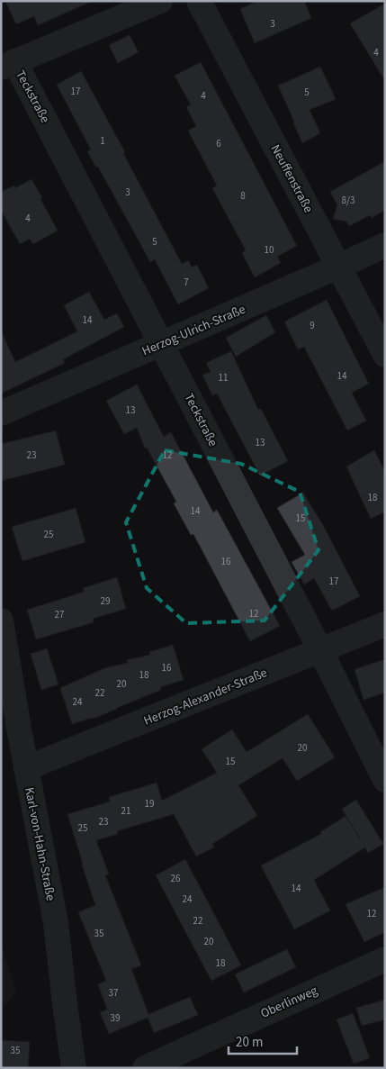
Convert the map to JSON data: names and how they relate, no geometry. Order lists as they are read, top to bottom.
{
  "streets": {
    "street": [
      "Teckstraße",
      "Neuffenstraße",
      "Herzog-Ulrich-Straße",
      "Herzog-Alexander-Straße",
      "Karl-von-Hahn-Straße",
      "Oberlinweg"
    ]
  },
  "crossings": [
    ["Teckstraße", "Herzog-Ulrich-Straße"],
    ["Teckstraße", "Herzog-Alexander-Straße"],
    ["Neuffenstraße", "Herzog-Ulrich-Straße"],
    ["Herzog-Alexander-Straße", "Karl-von-Hahn-Straße"]
  ],
  "house_numbers": [
    "3",
    "4",
    "17",
    "5",
    "4",
    "1",
    "6",
    "3",
    "8",
    "8/3",
    "4",
    "5",
    "10",
    "7",
    "14",
    "9",
    "14",
    "11",
    "13",
    "13",
    "23",
    "12",
    "18",
    "14",
    "15",
    "25",
    "16",
    "17",
    "29",
    "12",
    "27",
    "16",
    "18",
    "20",
    "22",
    "24",
    "20",
    "15",
    "19",
    "21",
    "23",
    "25",
    "26",
    "14",
    "24",
    "12",
    "22",
    "35",
    "20",
    "18",
    "37",
    "39",
    "35"
  ],
  "scale_bar": "20 m"
}
